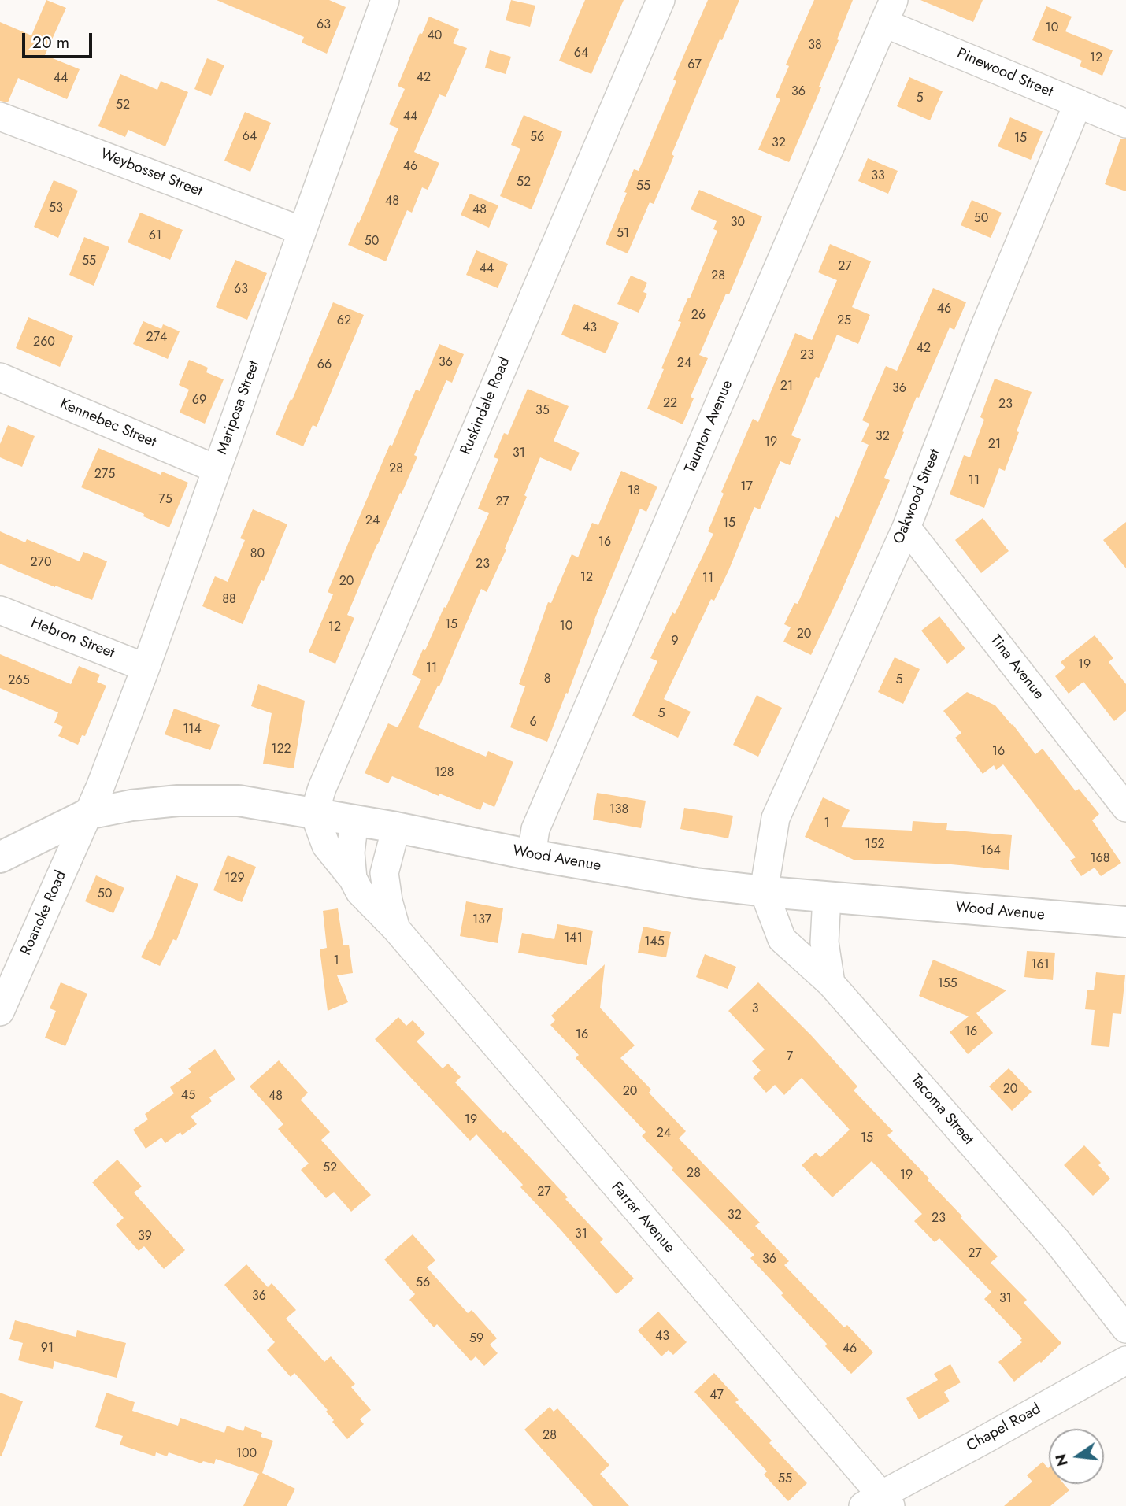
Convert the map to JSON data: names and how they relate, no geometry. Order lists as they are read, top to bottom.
{
  "streets": {
    "main road": ["Wood Avenue"],
    "street": [
      "Pinewood Street",
      "Weybosset Street",
      "Ruskindale Road",
      "Mariposa Street",
      "Kennebec Street",
      "Taunton Avenue",
      "Oakwood Street",
      "Hebron Street",
      "Tina Avenue",
      "Roanoke Road",
      "Tacoma Street",
      "Farrar Avenue",
      "Chapel Road"
    ]
  },
  "crossings": [
    ["Pinewood Street", "Taunton Avenue"],
    ["Pinewood Street", "Oakwood Street"],
    ["Weybosset Street", "Mariposa Street"],
    ["Ruskindale Road", "Wood Avenue"],
    ["Ruskindale Road", "Farrar Avenue"],
    ["Mariposa Street", "Kennebec Street"],
    ["Mariposa Street", "Hebron Street"],
    ["Mariposa Street", "Wood Avenue"],
    ["Mariposa Street", "Roanoke Road"],
    ["Taunton Avenue", "Wood Avenue"],
    ["Oakwood Street", "Tina Avenue"],
    ["Oakwood Street", "Wood Avenue"],
    ["Oakwood Street", "Tacoma Street"],
    ["Wood Avenue", "Roanoke Road"],
    ["Wood Avenue", "Tacoma Street"],
    ["Wood Avenue", "Farrar Avenue"],
    ["Farrar Avenue", "Chapel Road"]
  ],
  "house_numbers": [
    "63",
    "10",
    "40",
    "38",
    "64",
    "12",
    "67",
    "42",
    "44",
    "36",
    "5",
    "52",
    "44",
    "64",
    "56",
    "15",
    "32",
    "46",
    "33",
    "52",
    "55",
    "48",
    "53",
    "48",
    "50",
    "30",
    "51",
    "61",
    "50",
    "55",
    "27",
    "44",
    "28",
    "63",
    "46",
    "26",
    "62",
    "25",
    "43",
    "274",
    "260",
    "42",
    "23",
    "36",
    "24",
    "66",
    "21",
    "36",
    "69",
    "22",
    "23",
    "35",
    "32",
    "19",
    "21",
    "31",
    "28",
    "275",
    "11",
    "17",
    "18",
    "75",
    "27",
    "24",
    "15",
    "16",
    "80",
    "270",
    "23",
    "12",
    "11",
    "20",
    "88",
    "15",
    "10",
    "12",
    "20",
    "9",
    "19",
    "11",
    "8",
    "5",
    "265",
    "5",
    "6",
    "114",
    "122",
    "16",
    "128",
    "138",
    "1",
    "152",
    "164",
    "168",
    "129",
    "50",
    "137",
    "141",
    "145",
    "1",
    "161",
    "155",
    "3",
    "16",
    "16",
    "7",
    "20",
    "20",
    "45",
    "48",
    "19",
    "24",
    "15",
    "52",
    "28",
    "19",
    "27",
    "32",
    "23",
    "31",
    "39",
    "27",
    "36",
    "56",
    "36",
    "31",
    "43",
    "59",
    "91",
    "46",
    "47",
    "28",
    "100",
    "55"
  ],
  "scale_bar": "20 m",
  "north": "left"
}
